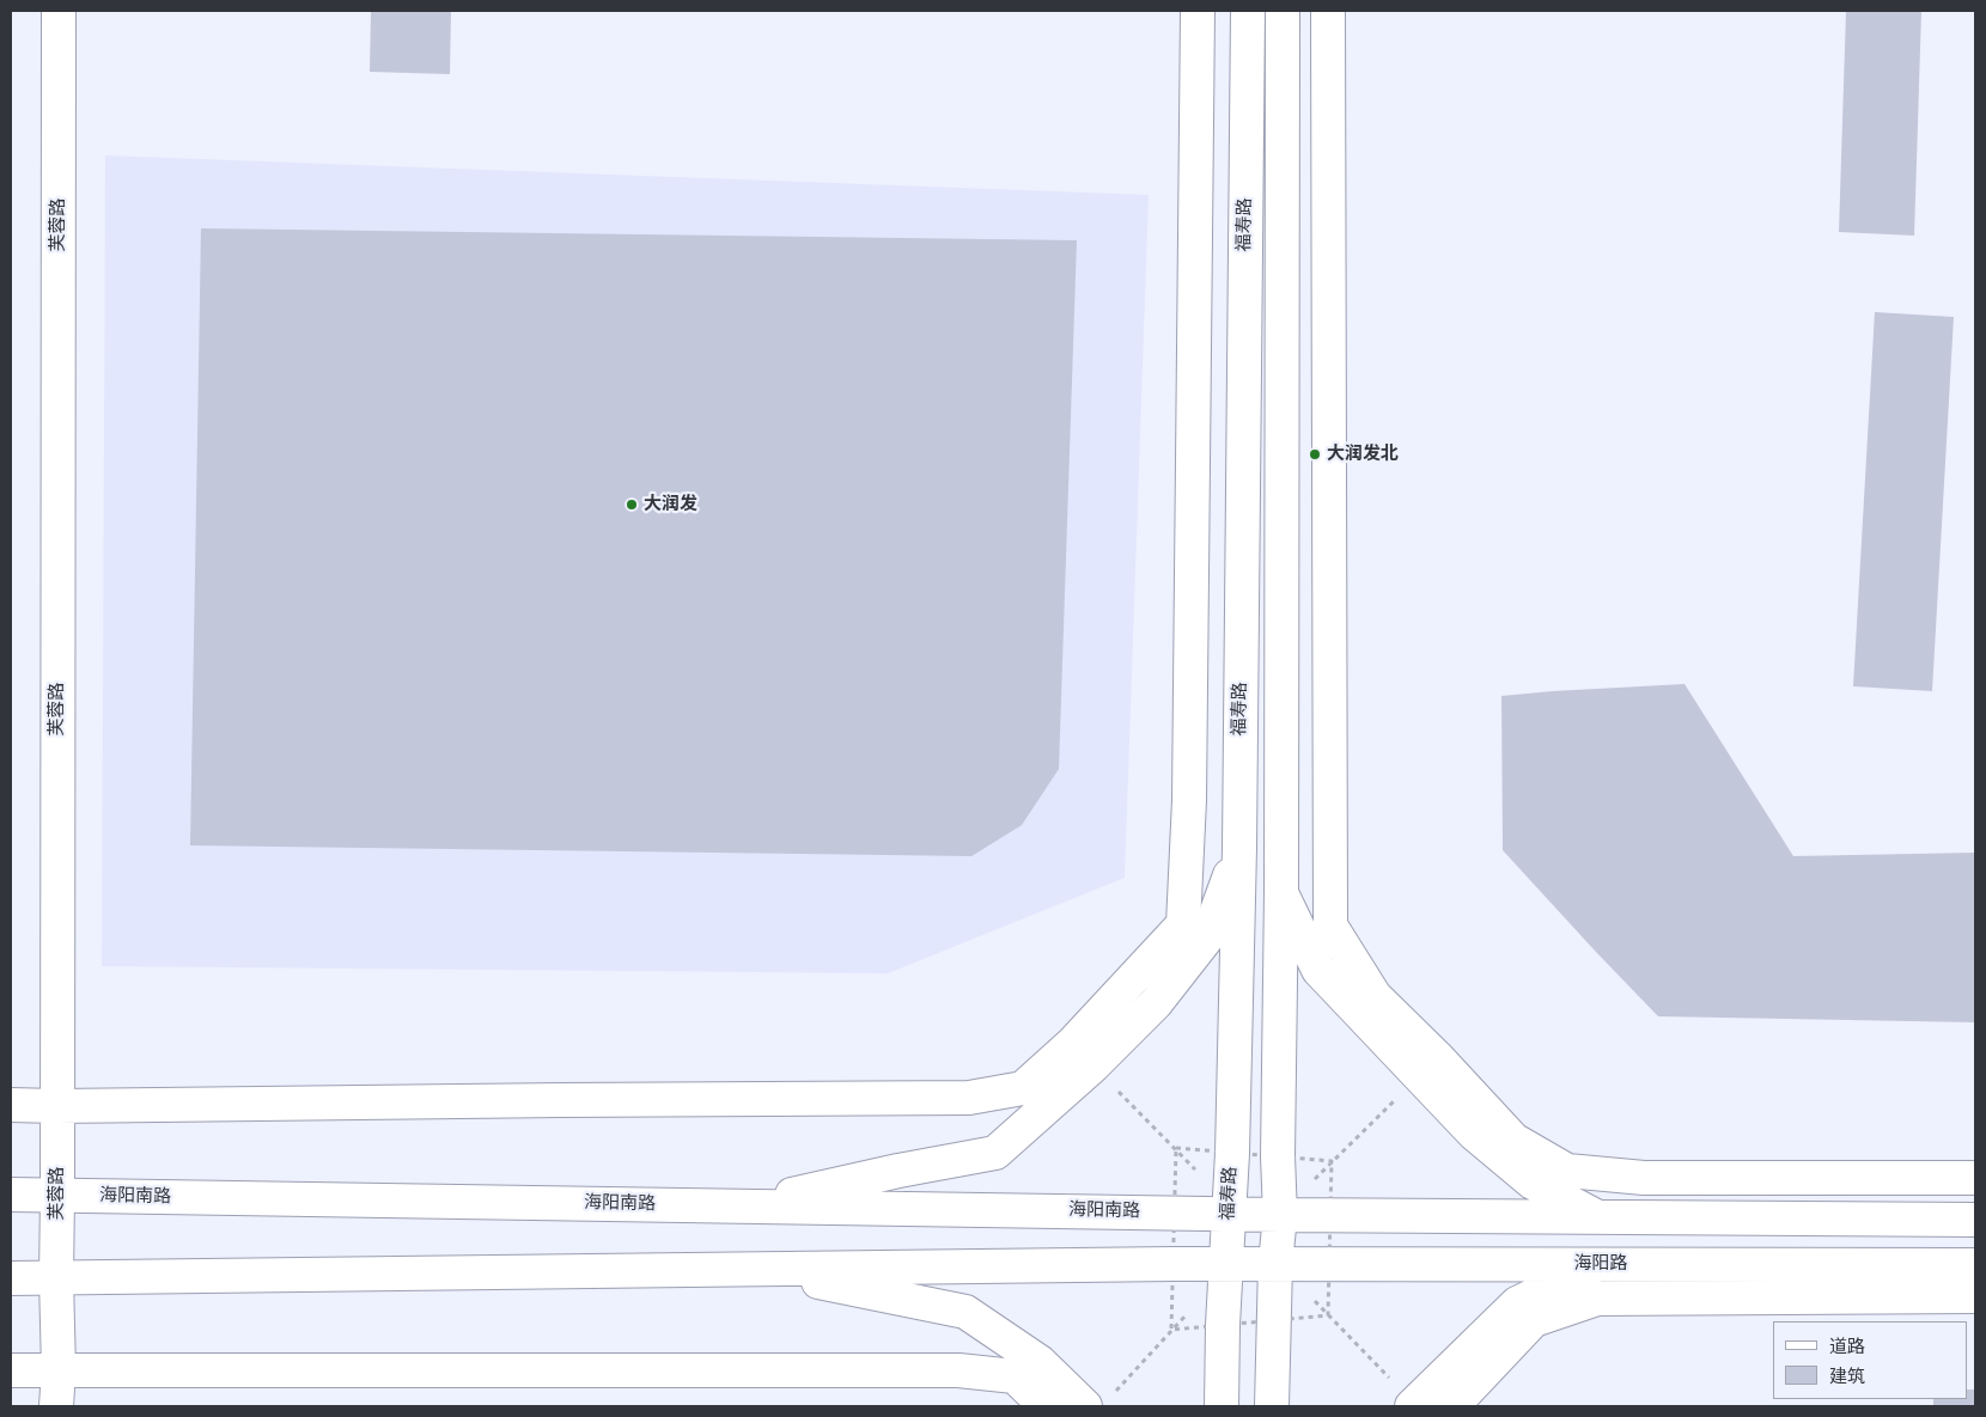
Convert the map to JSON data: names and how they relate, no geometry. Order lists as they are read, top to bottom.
{
  "streets": {
    "main road": [
      "芙蓉路",
      "福寿路",
      "海阳南路",
      "海阳路"
    ]
  },
  "crossings": [
    ["芙蓉路", "海阳南路"],
    ["福寿路", "海阳南路"],
    ["福寿路", "海阳路"]
  ],
  "places": ["大润发北", "大润发"],
  "legend": ["道路", "建筑"]
}
